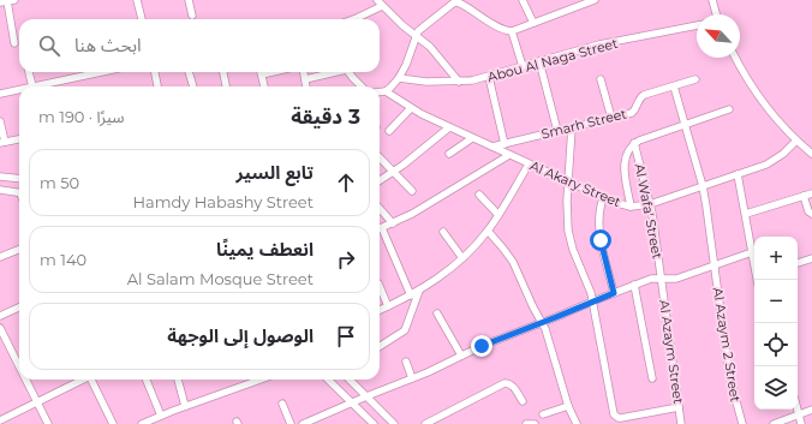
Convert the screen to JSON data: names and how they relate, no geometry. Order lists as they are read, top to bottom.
{
  "streets": {
    "street": [
      "Abou Al Naga Street",
      "Smarh Street",
      "Al Akary Street",
      "Al Wafa' Street",
      "Al Azaym 2 Street",
      "Al Azaym Street"
    ]
  },
  "crossings": [
    ["Smarh Street", "Al Akary Street"],
    ["Smarh Street", "Al Azaym 2 Street"],
    ["Al Akary Street", "Al Wafa' Street"],
    ["Al Akary Street", "Al Azaym 2 Street"],
    ["Al Wafa' Street", "Al Azaym Street"]
  ],
  "north": "top left",
  "page": {
    "search": "ابحث هنا",
    "heading": ["3 دقيقة", "سيرًا · 190 m"],
    "list": [
      ["تابع السير", "Hamdy Habashy Street", "50 m"],
      ["انعطف يمينًا", "Al Salam Mosque Street", "140 m"],
      "الوصول إلى الوجهة"
    ],
    "map_buttons": ["+", "−"]
  }
}
